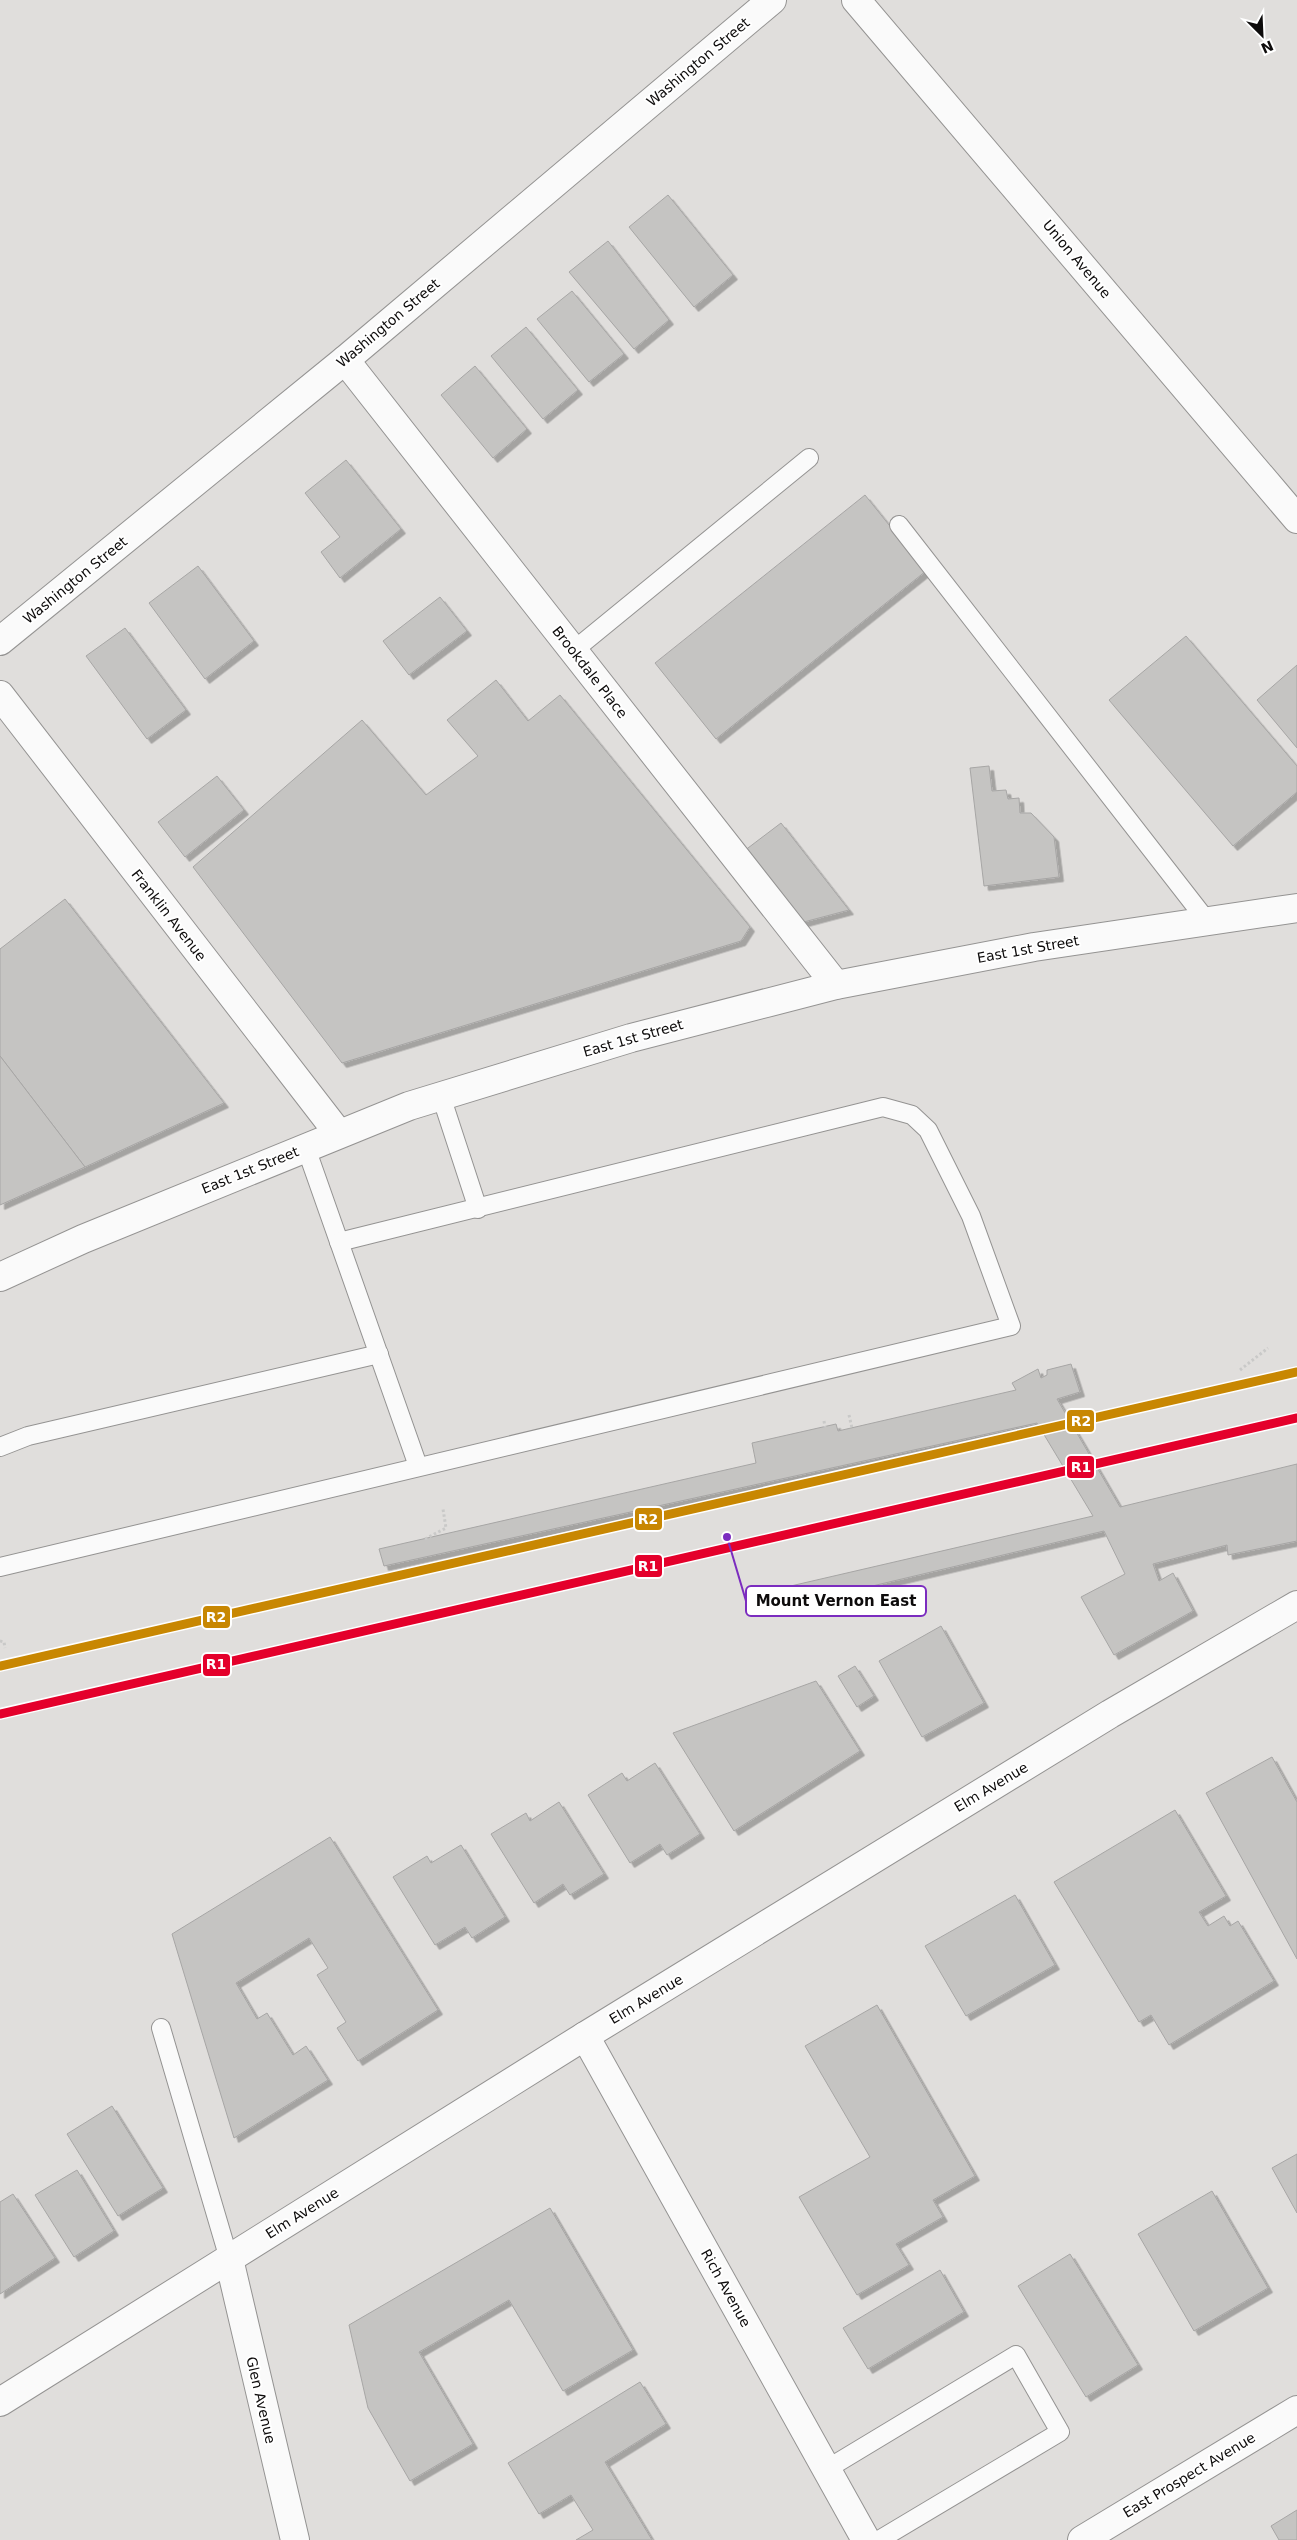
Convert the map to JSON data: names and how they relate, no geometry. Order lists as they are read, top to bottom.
{
  "streets": {
    "street": [
      "Washington Street",
      "Union Avenue",
      "Brookdale Place",
      "Franklin Avenue",
      "East 1st Street",
      "Elm Avenue",
      "Rich Avenue",
      "Glen Avenue",
      "East Prospect Avenue"
    ]
  },
  "crossings": [
    ["Washington Street", "Brookdale Place"],
    ["Brookdale Place", "East 1st Street"],
    ["Franklin Avenue", "East 1st Street"],
    ["Elm Avenue", "Rich Avenue"],
    ["Elm Avenue", "Glen Avenue"]
  ],
  "places": ["Mount Vernon East"],
  "lines": ["transit line R2", "transit line R1"],
  "north": "bottom right"
}
